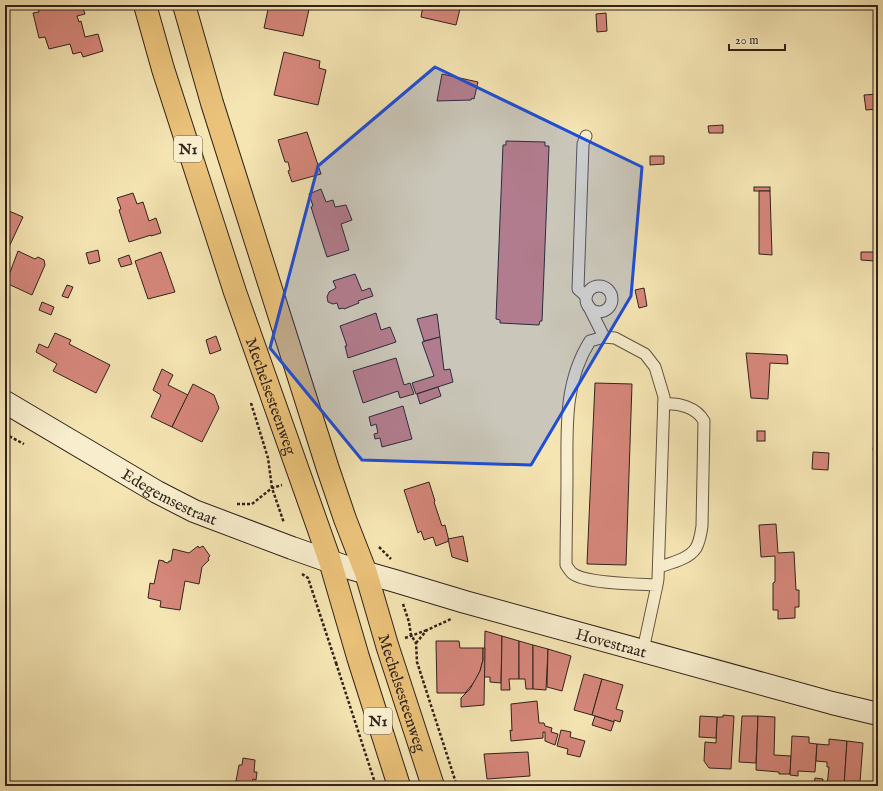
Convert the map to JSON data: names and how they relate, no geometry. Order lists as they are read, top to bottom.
{
  "streets": {
    "main road": ["N1", "Mechelsesteenweg"],
    "street": ["Edegemsestraat", "Hovestraat"]
  },
  "crossings": [
    ["Mechelsesteenweg", "Edegemsestraat"],
    ["Mechelsesteenweg", "Hovestraat"],
    ["Edegemsestraat", "Hovestraat"]
  ],
  "scale_bar": "20 m"
}
